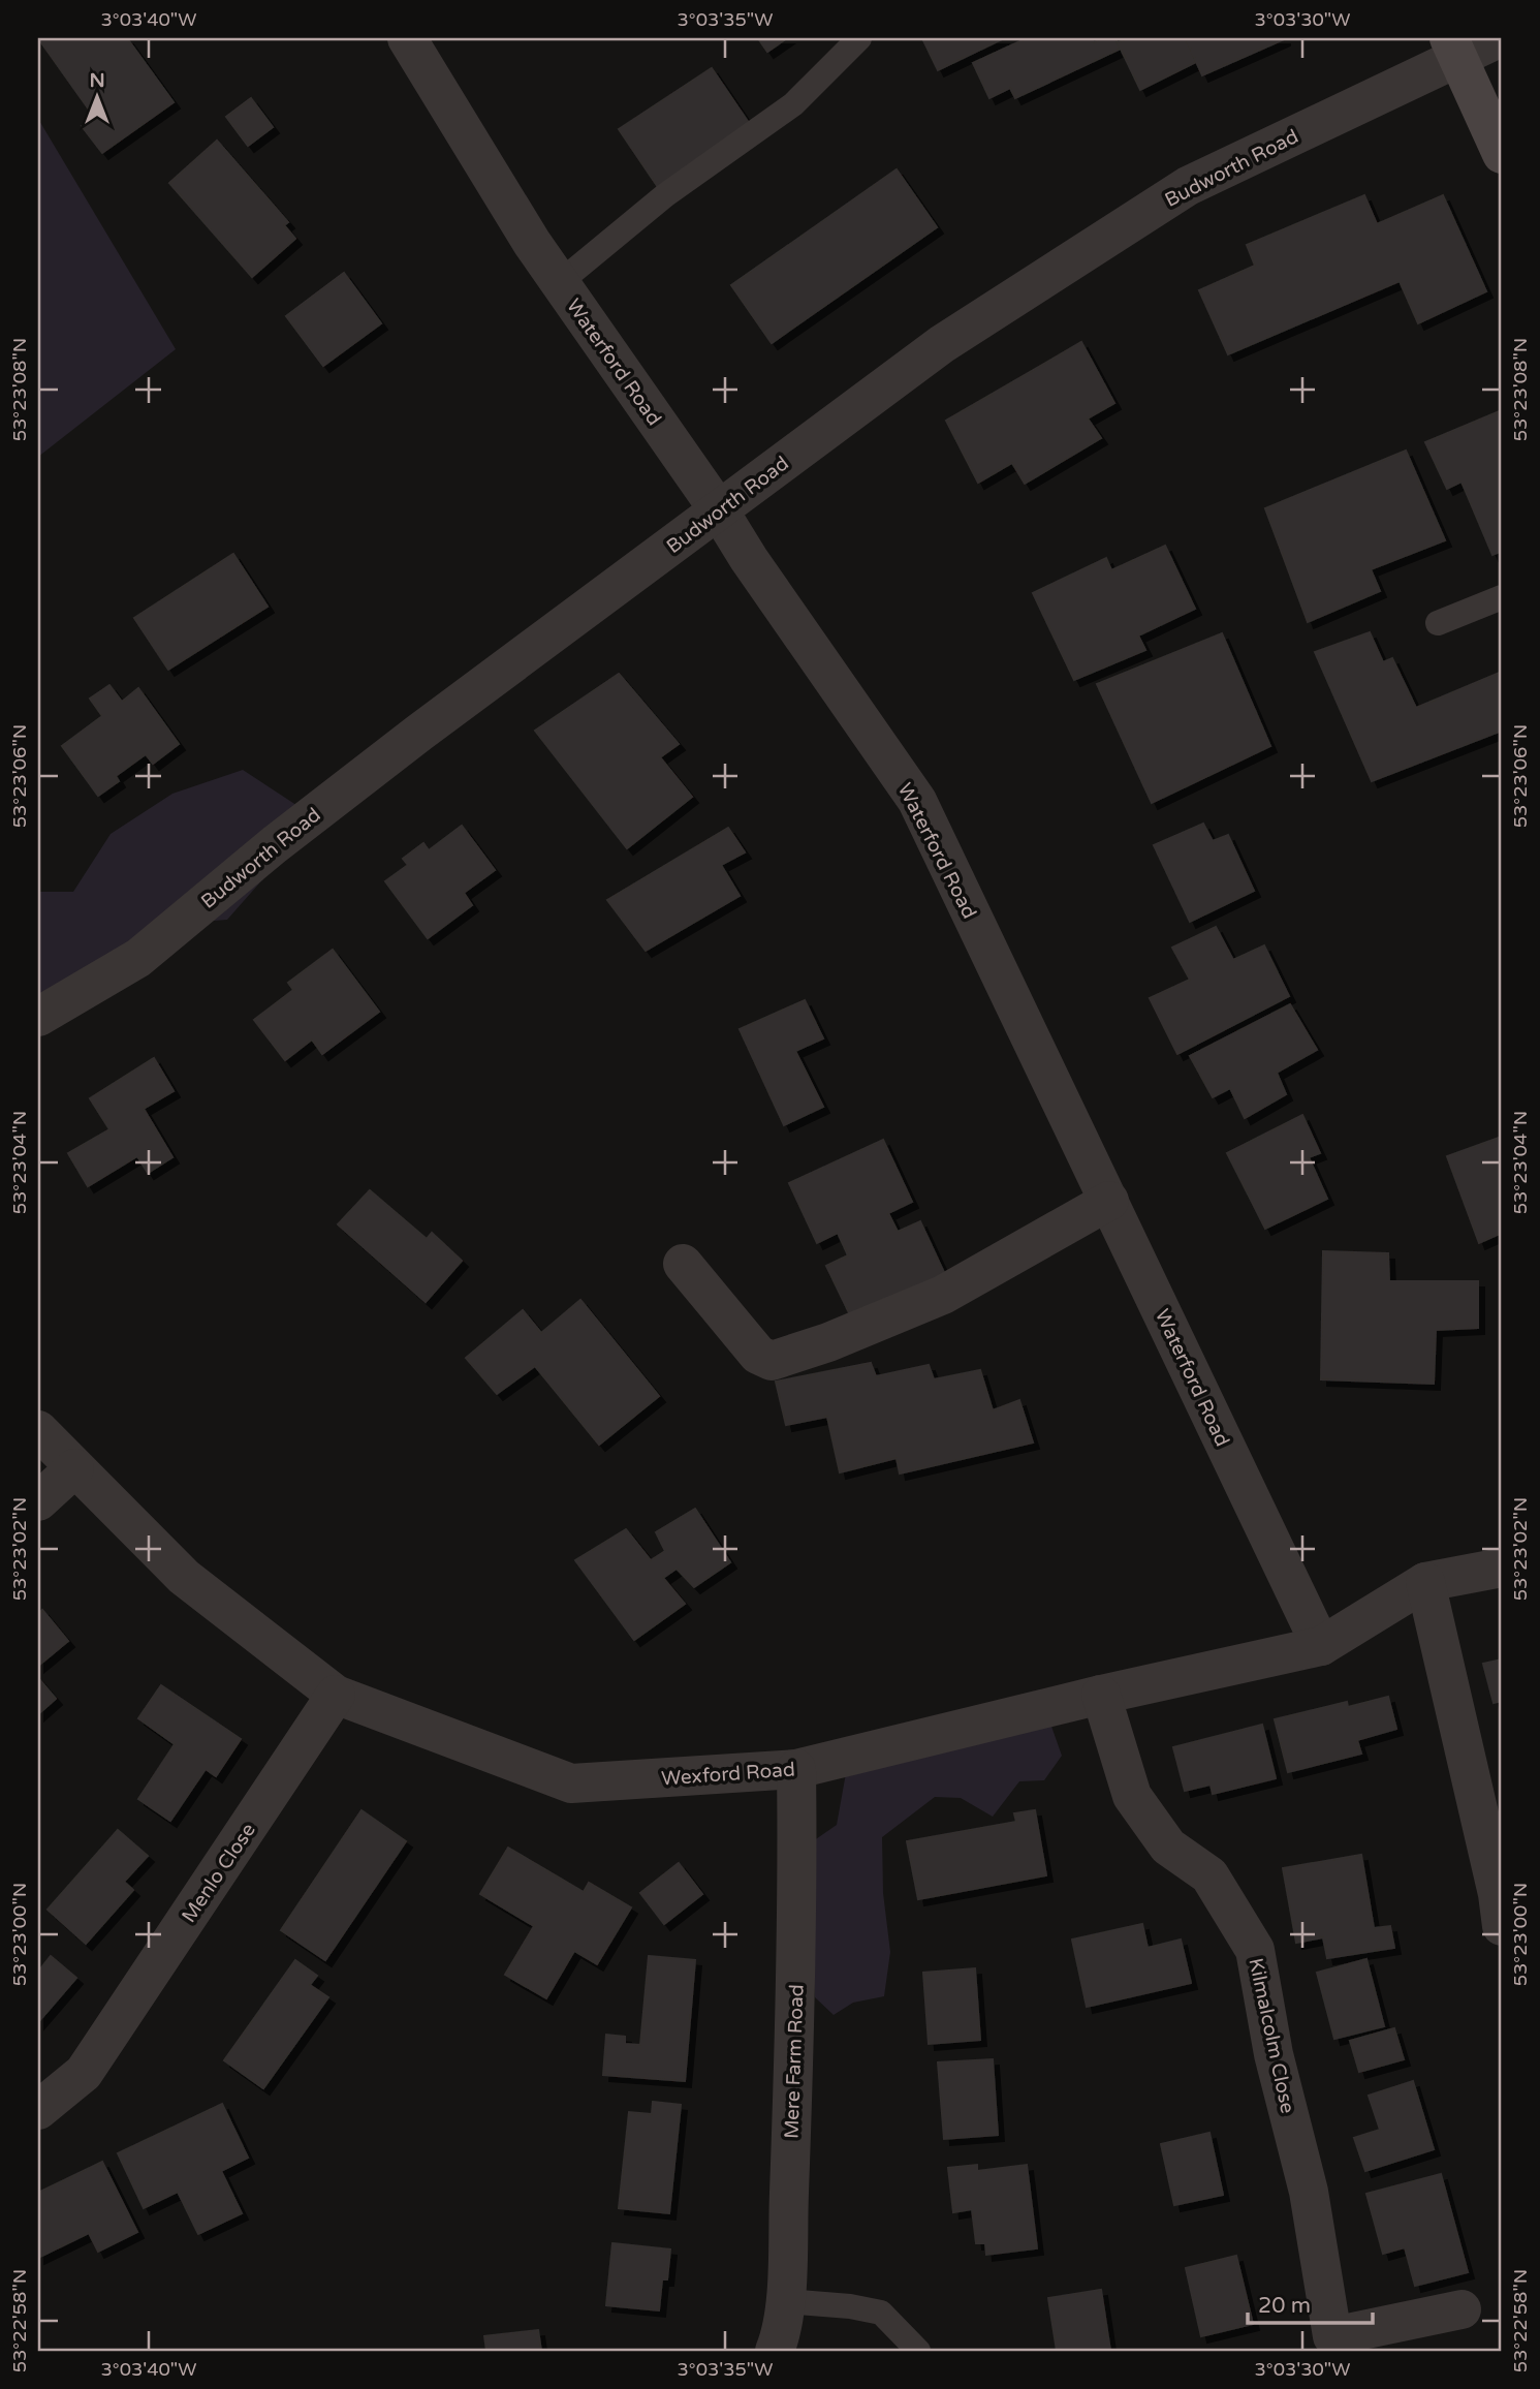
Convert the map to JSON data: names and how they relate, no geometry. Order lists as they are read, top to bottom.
{
  "streets": {
    "street": [
      "Budworth Road",
      "Waterford Road",
      "Wexford Road",
      "Menlo Close",
      "Kilmalcolm Close",
      "Mere Farm Road"
    ]
  },
  "crossings": [
    ["Budworth Road", "Waterford Road"],
    ["Waterford Road", "Wexford Road"],
    ["Wexford Road", "Menlo Close"],
    ["Wexford Road", "Kilmalcolm Close"],
    ["Wexford Road", "Mere Farm Road"]
  ],
  "scale_bar": "20 m",
  "north": "top",
  "coordinates": [
    "3°03'40\"W",
    "3°03'35\"W",
    "3°03'30\"W",
    "53°23'08\"N",
    "53°23'06\"N",
    "53°23'04\"N",
    "53°23'02\"N",
    "53°23'00\"N",
    "53°22'58\"N"
  ]
}
